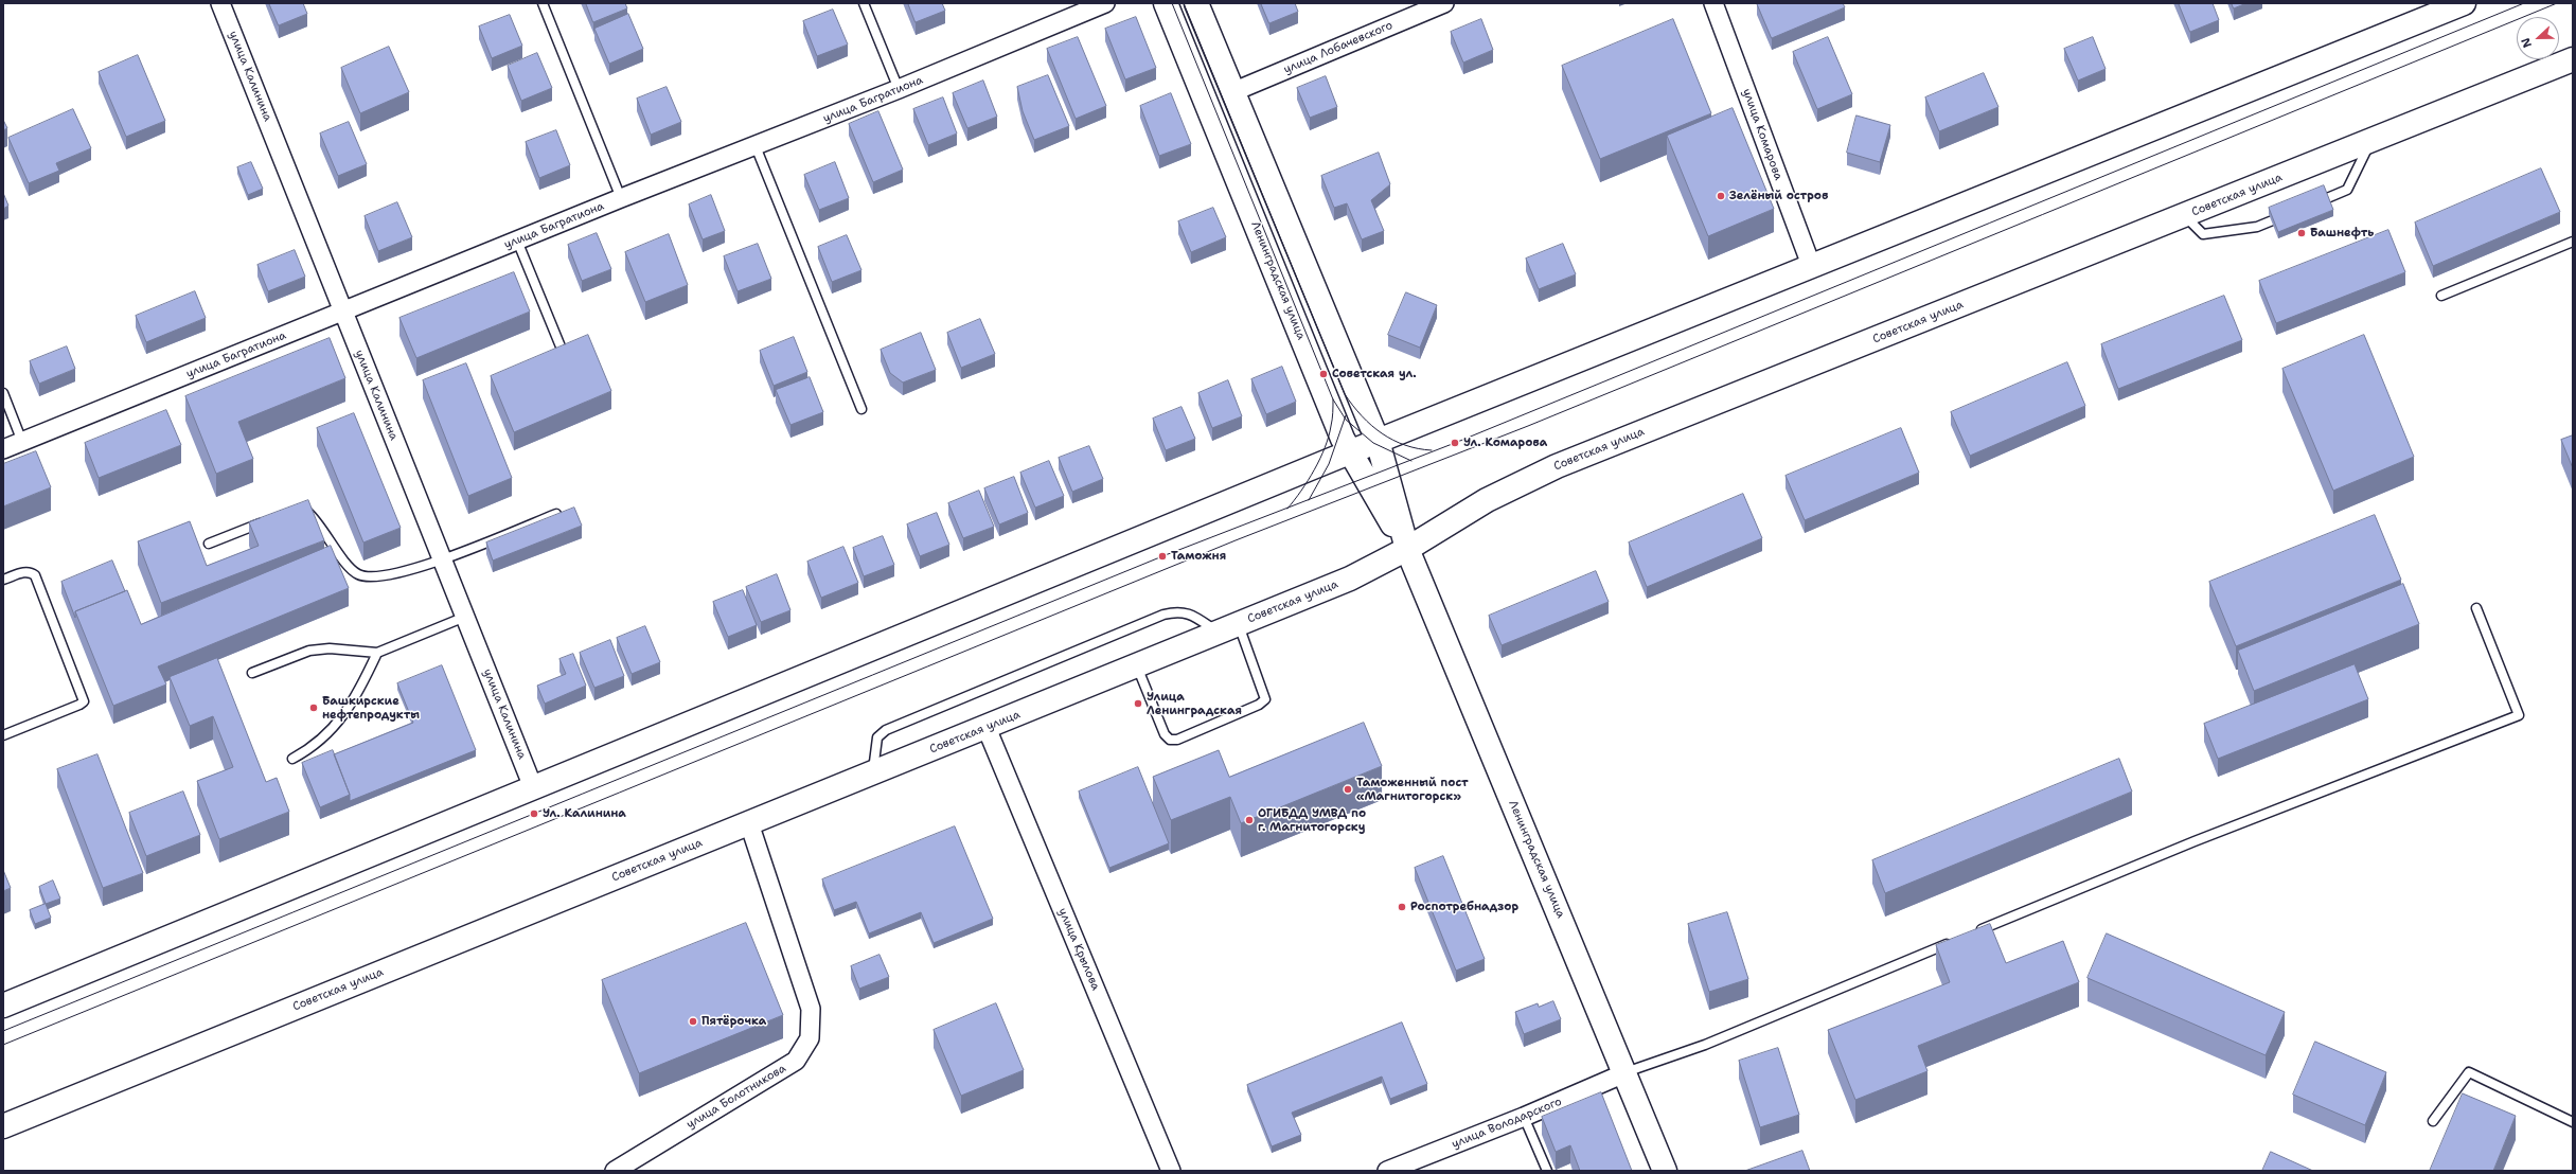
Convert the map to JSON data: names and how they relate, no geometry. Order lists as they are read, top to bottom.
{
  "streets": {
    "main road": ["Советская улица", "Ленинградская улица"],
    "street": [
      "улица Лобачевского",
      "улица Калинина",
      "улица Багратиона",
      "улица Комарова",
      "улица Крылова",
      "улица Болотникова",
      "улица Володарского"
    ]
  },
  "crossings": [
    ["улица Лобачевского", "Ленинградская улица"],
    ["улица Калинина", "улица Багратиона"],
    ["Советская улица", "Ленинградская улица"],
    ["Советская улица", "улица Крылова"],
    ["Советская улица", "улица Болотникова"],
    ["Ленинградская улица", "улица Володарского"]
  ],
  "places": [
    "Зелёный остров",
    "Башнефть",
    "Советская ул.",
    "Ул. Комарова",
    "Таможня",
    "Улица Ленинградская",
    "Башкирские нефтепродукты",
    "Таможенный пост «Магнитогорск»",
    "Ул. Калинина",
    "ОГИБДД УМВД по г. Магнитогорску",
    "Роспотребнадзор",
    "Пятёрочка"
  ],
  "north": "left"
}
